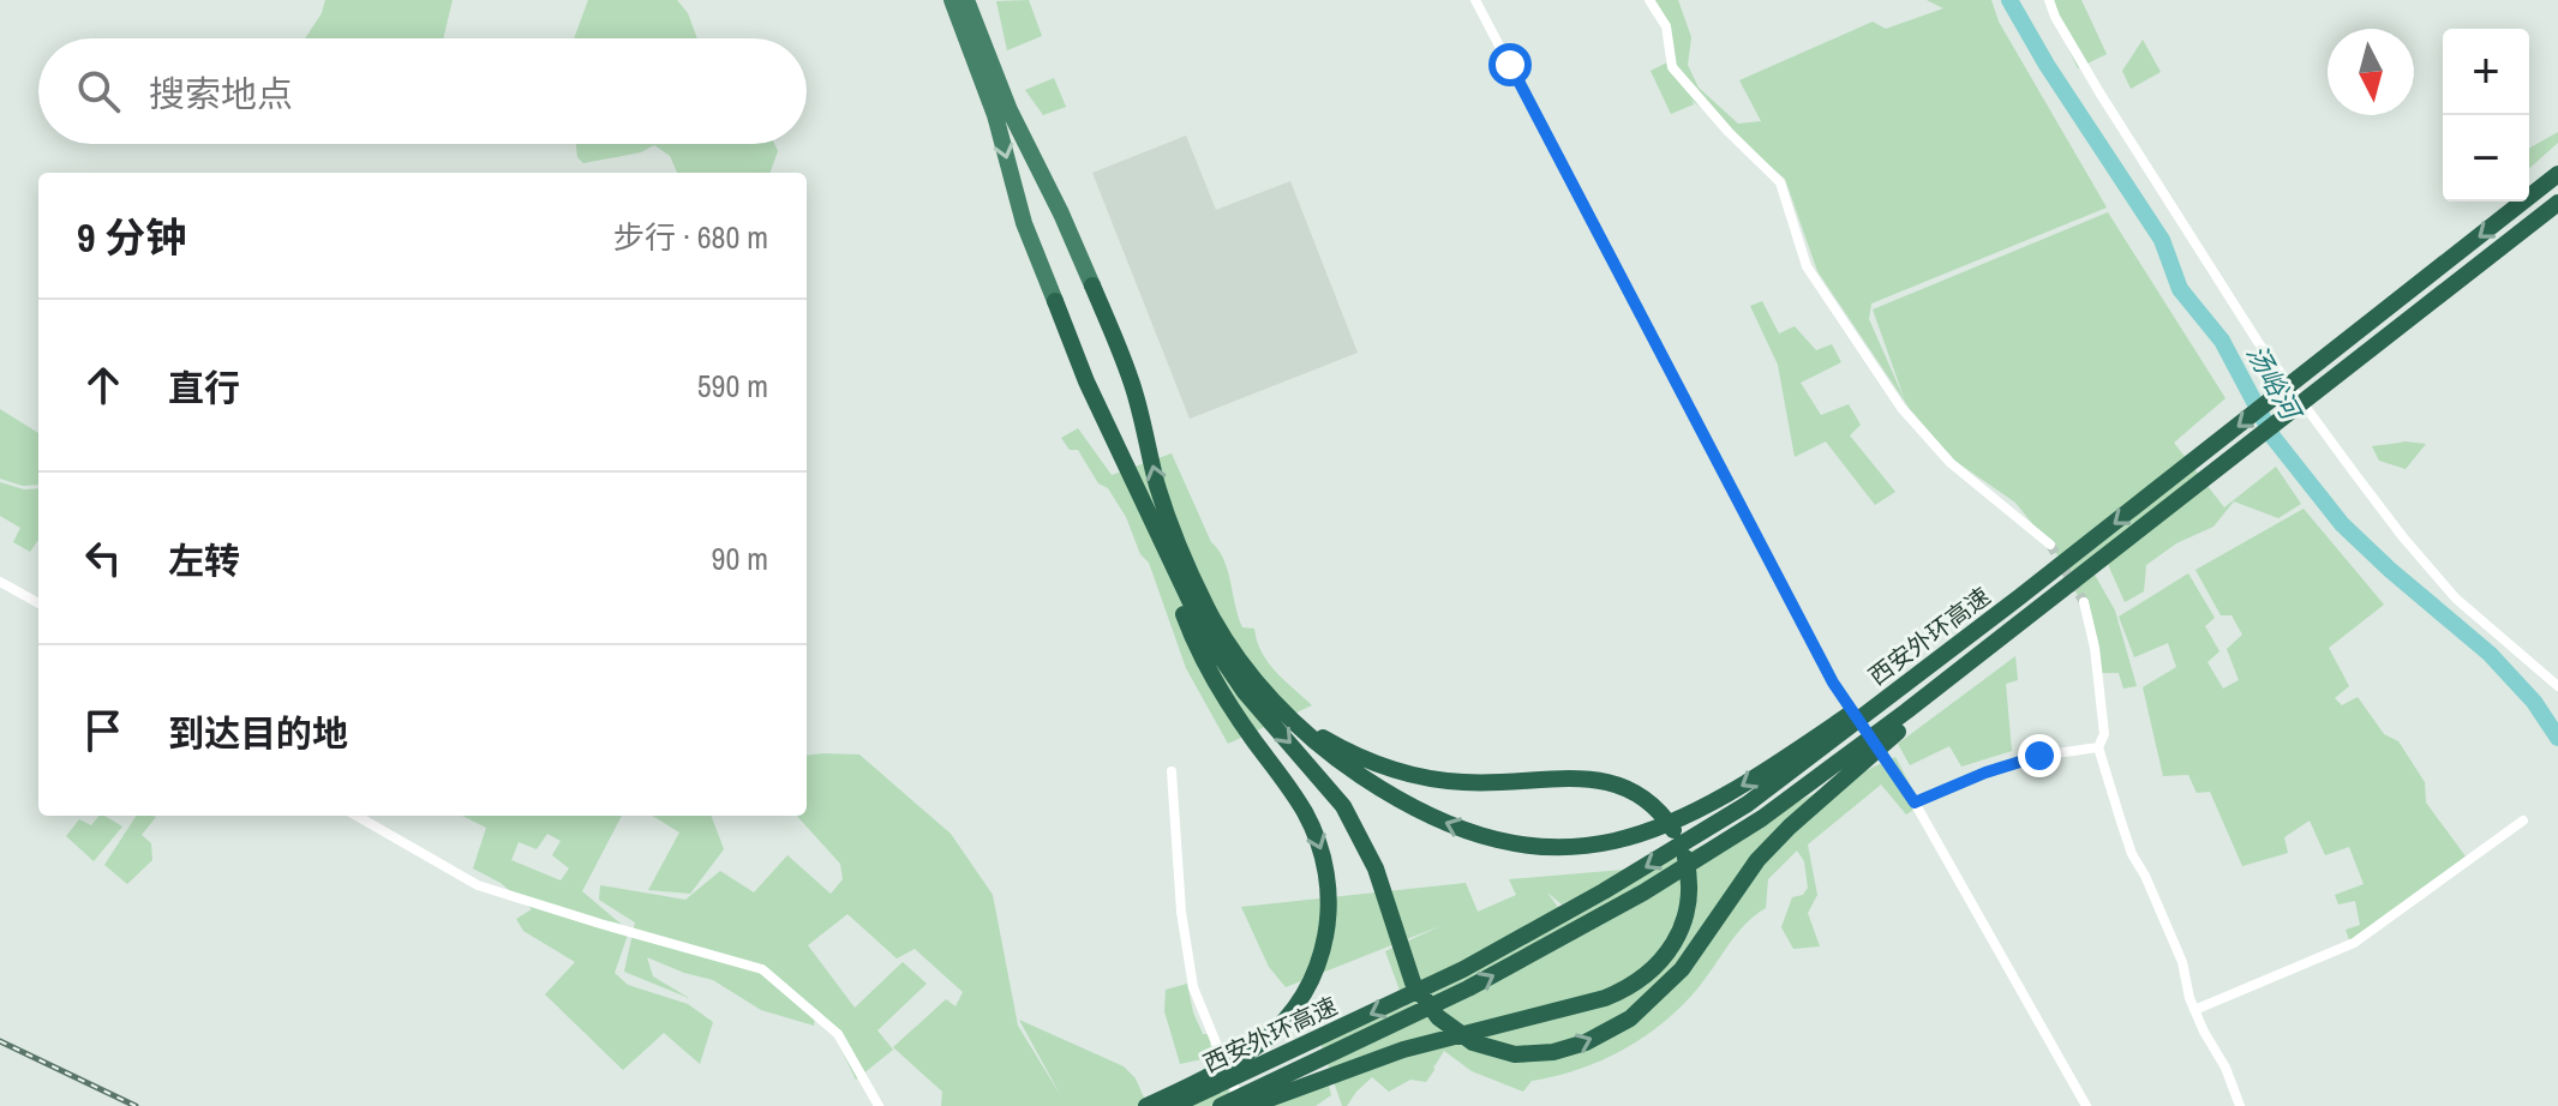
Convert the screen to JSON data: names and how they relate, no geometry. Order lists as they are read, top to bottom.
{
  "streets": {
    "highway": ["西安外环高速"]
  },
  "water": ["汤峪河"],
  "north": "bottom",
  "page": {
    "map_buttons": ["+", "−"],
    "search": "搜索地点",
    "heading": ["9 分钟", "步行 · 680 m"],
    "list": [
      ["直行", "590 m"],
      ["左转", "90 m"],
      "到达目的地"
    ]
  }
}
